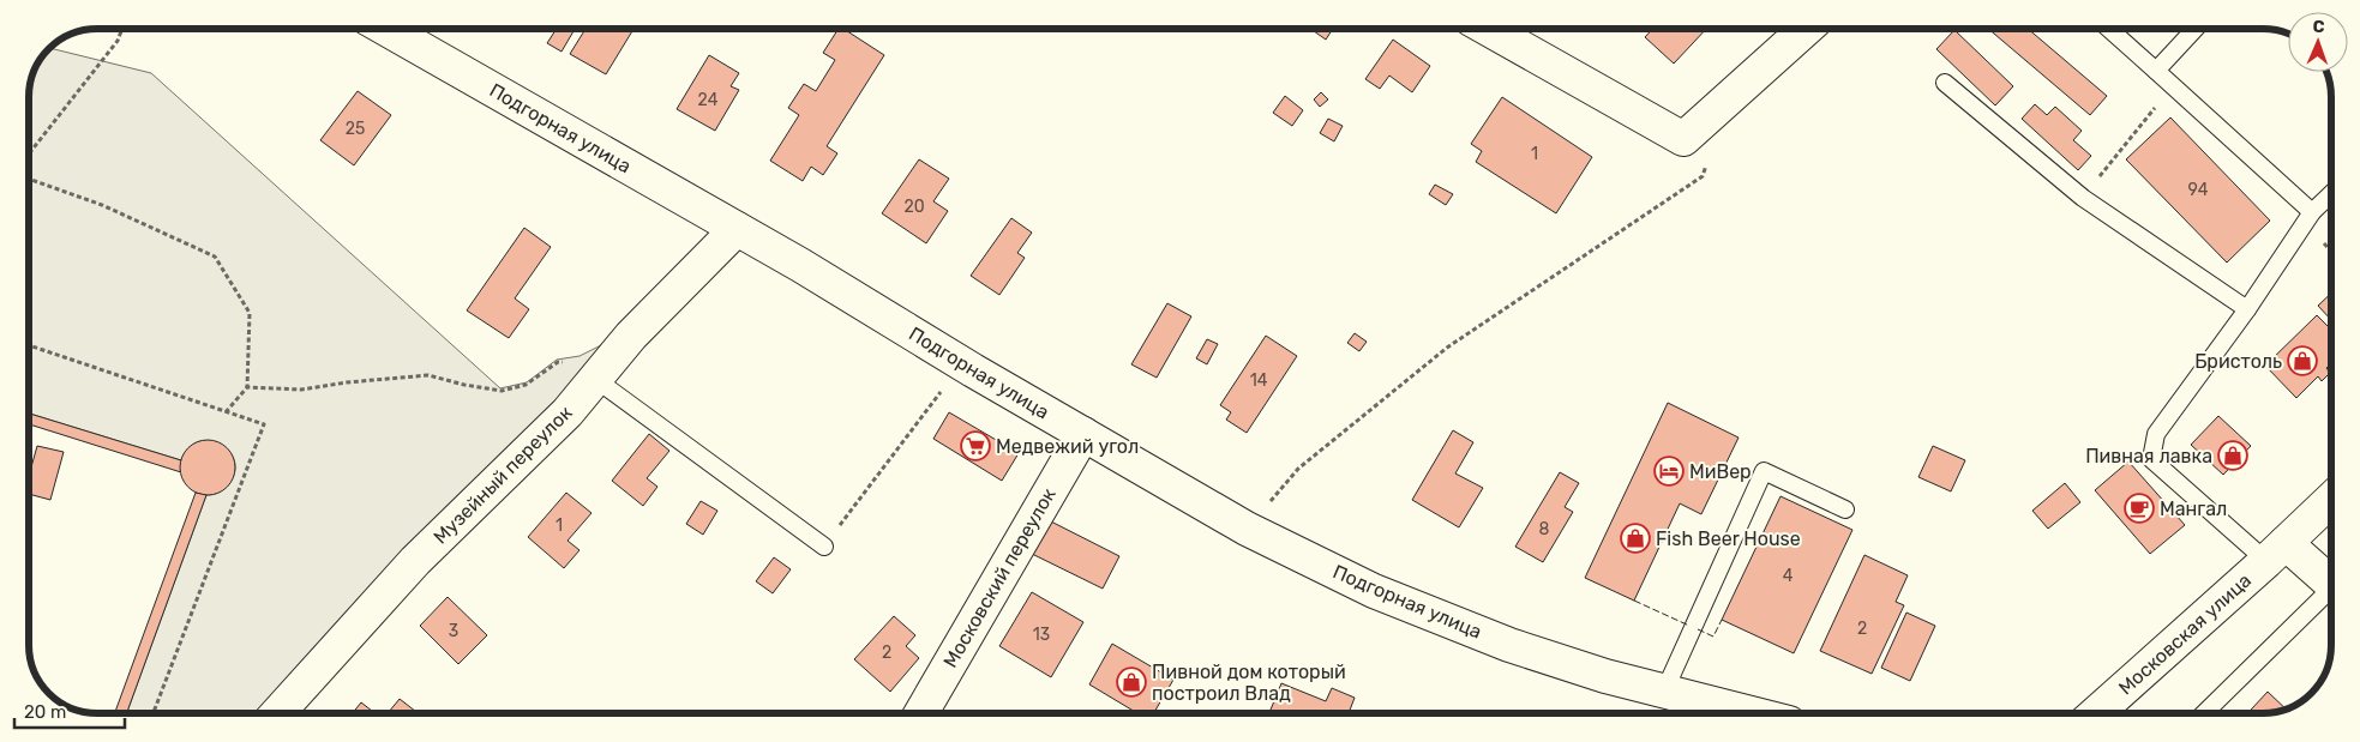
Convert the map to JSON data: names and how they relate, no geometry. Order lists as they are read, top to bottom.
{
  "streets": {
    "main road": [
      "Подгорная улица",
      "Музейный переулок",
      "Московский переулок",
      "Московская улица"
    ]
  },
  "crossings": [
    ["Подгорная улица", "Музейный переулок"],
    ["Подгорная улица", "Московский переулок"]
  ],
  "places": {
    "shop": [
      "Бристоль",
      "Пивная лавка",
      "Fish Beer House",
      "Пивной дом который построил Влад"
    ],
    "supermarket": ["Медвежий угол"],
    "hotel": ["МиВер"],
    "cafe": ["Мангал"]
  },
  "house_numbers": [
    "24",
    "25",
    "1",
    "94",
    "20",
    "14",
    "1",
    "8",
    "4",
    "2",
    "3",
    "13",
    "2"
  ],
  "scale_bar": "20 m",
  "north": "top"
}
